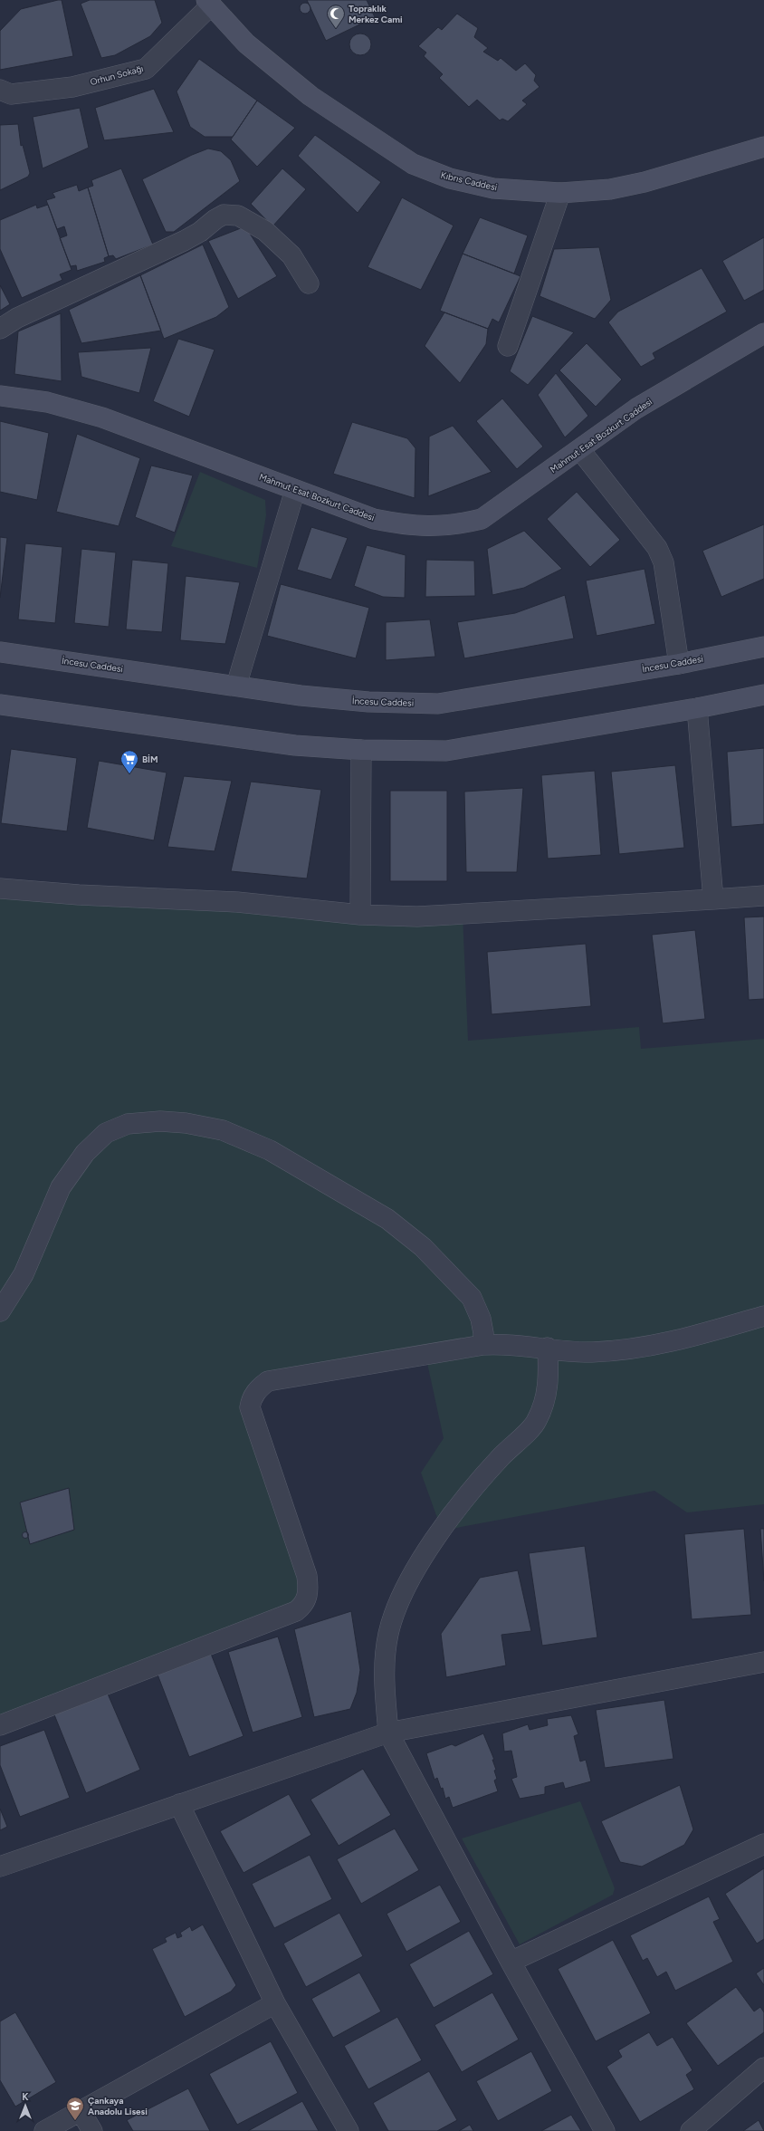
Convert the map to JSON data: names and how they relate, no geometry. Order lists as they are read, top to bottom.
{
  "streets": {
    "main road": ["Kıbrıs Caddesi", "Mahmut Esat Bozkurt Caddesi", "İncesu Caddesi"],
    "street": ["Orhun Sokağı"]
  },
  "crossings": [
    ["Orhun Sokağı", "Kıbrıs Caddesi"]
  ],
  "places": {
    "mosque": ["Topraklık Merkez Cami"],
    "supermarket": ["BİM"],
    "school or university": ["Çankaya Anadolu Lisesi"]
  },
  "north": "top"
}
